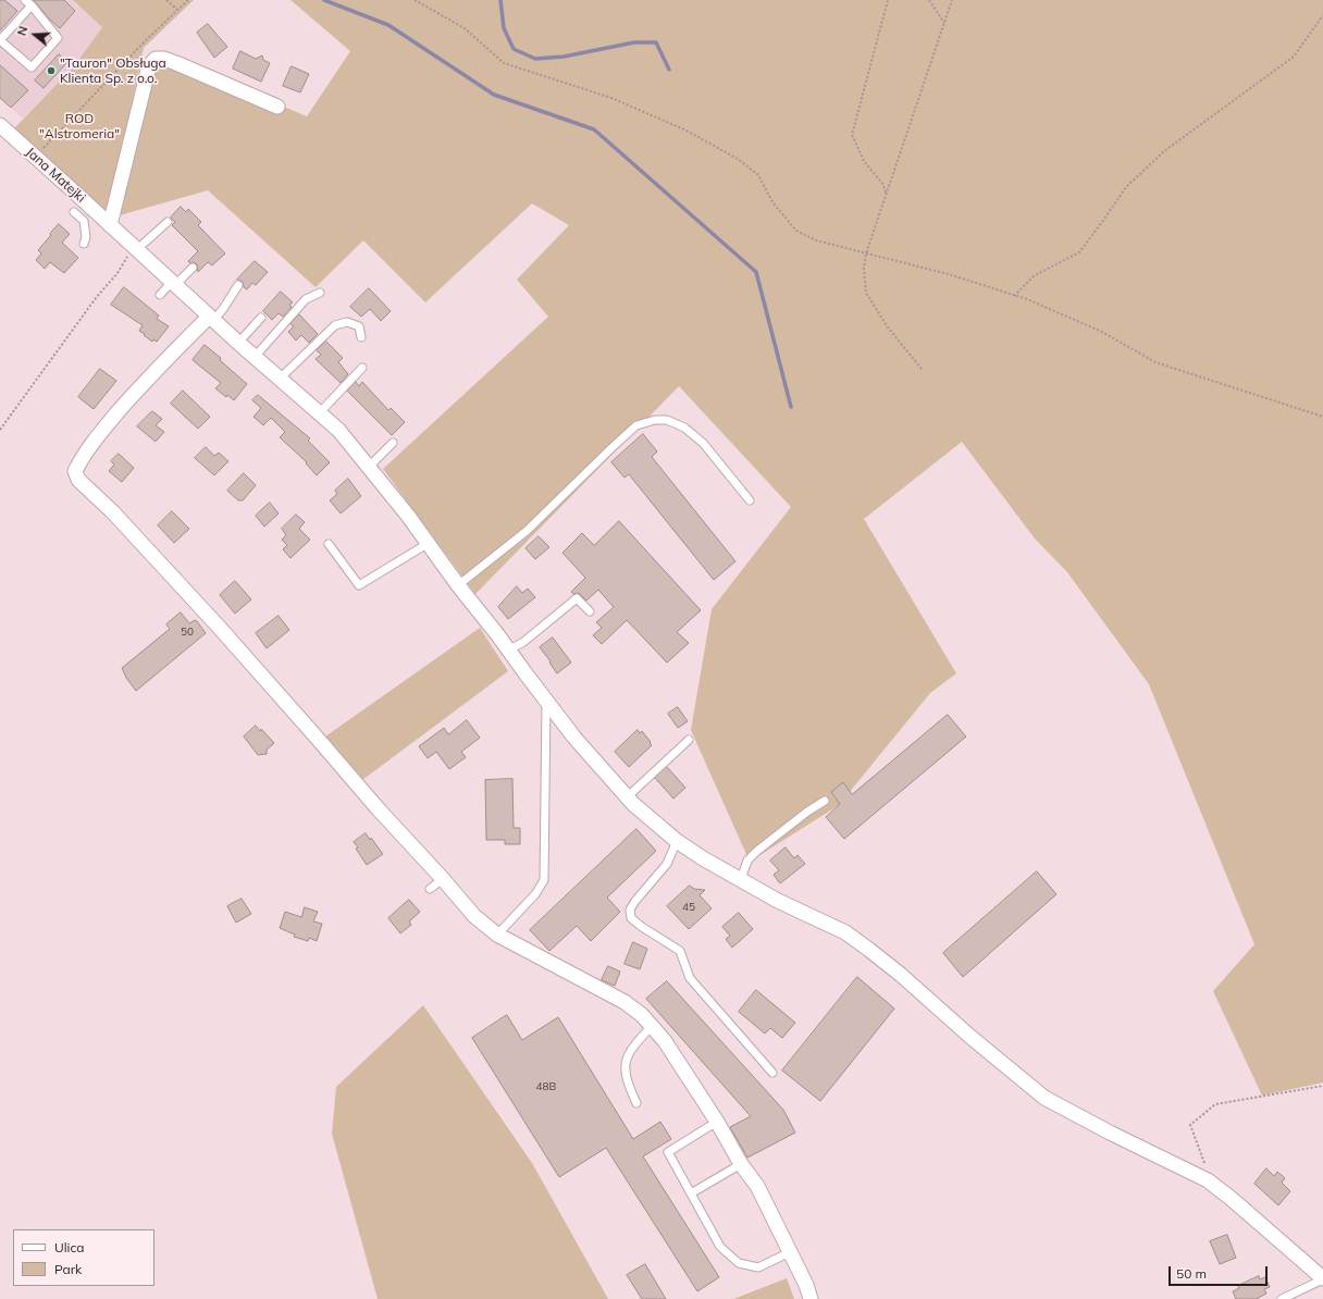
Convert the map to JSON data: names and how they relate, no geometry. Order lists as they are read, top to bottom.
{
  "streets": {
    "street": ["Jana Matejki"]
  },
  "parks": ["ROD \"Alstromeria\""],
  "places": ["\"Tauron\" Obsługa Klienta Sp. z o.o."],
  "house_numbers": ["50", "45", "48B"],
  "legend": ["Ulica", "Park"],
  "scale_bar": "50 m",
  "north": "left"
}
